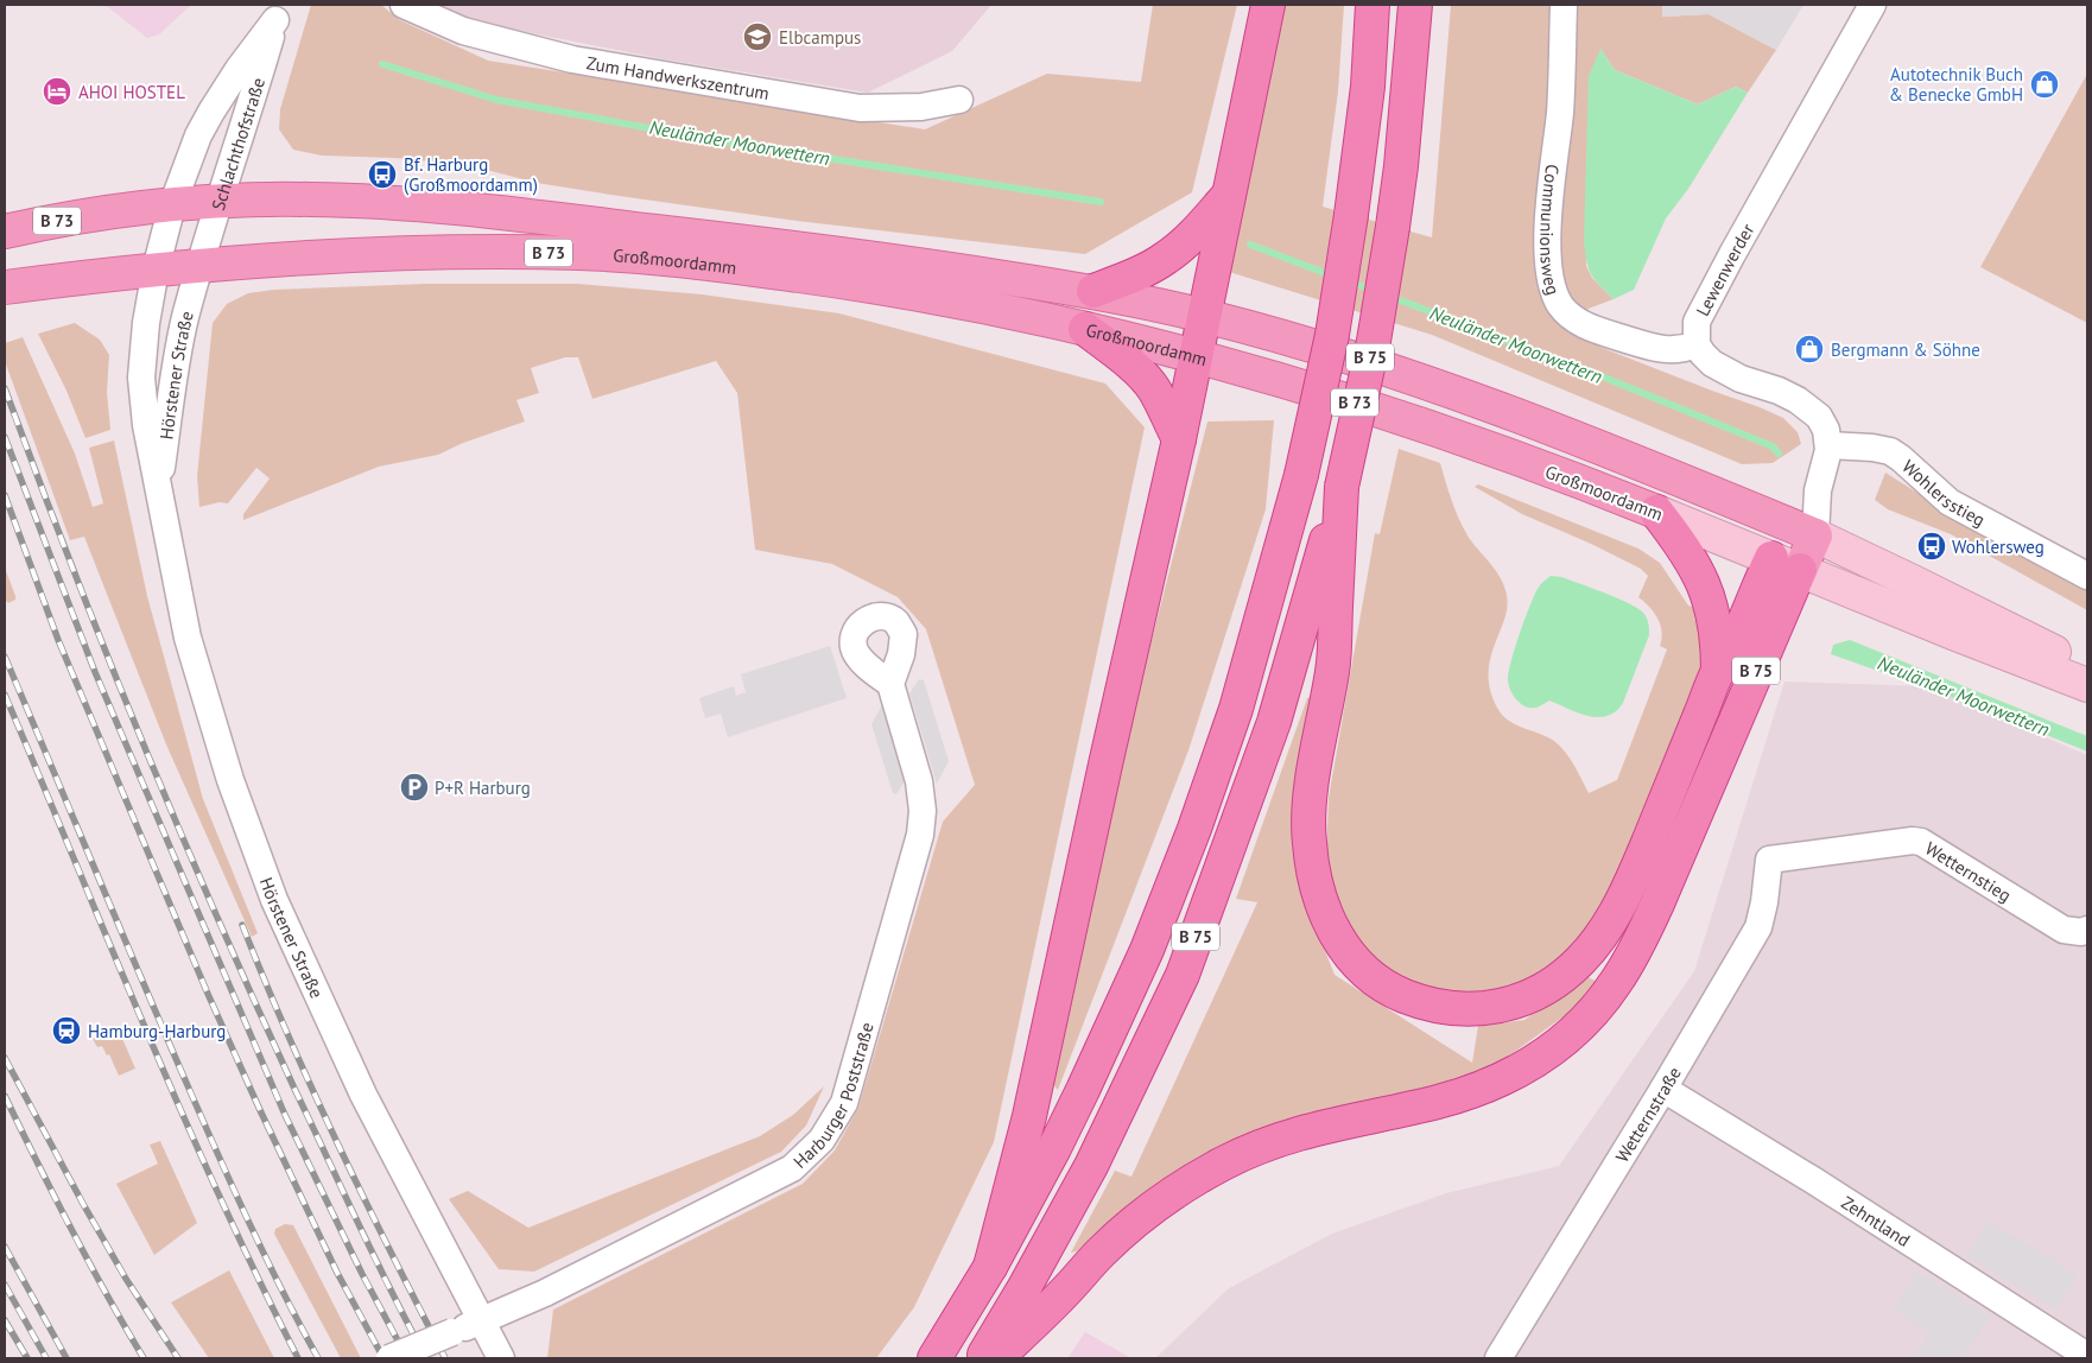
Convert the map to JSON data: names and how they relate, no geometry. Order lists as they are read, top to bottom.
{
  "streets": {
    "highway": ["B 75"],
    "main road": ["B 73", "Großmoordamm"],
    "street": [
      "Zum Handwerkszentrum",
      "Schlachthofstraße",
      "Communionsweg",
      "Lewenwerder",
      "Hörstener Straße",
      "Wohlersstieg",
      "Wetternstieg",
      "Harburger Poststraße",
      "Wetternstraße",
      "Zehntland"
    ]
  },
  "crossings": [
    ["Schlachthofstraße", "B 73"],
    ["Schlachthofstraße", "Großmoordamm"],
    ["Schlachthofstraße", "Hörstener Straße"],
    ["B 73", "Großmoordamm"],
    ["B 73", "Hörstener Straße"],
    ["Communionsweg", "Lewenwerder"],
    ["Großmoordamm", "B 75"],
    ["Großmoordamm", "Hörstener Straße"],
    ["Hörstener Straße", "Harburger Poststraße"],
    ["Wetternstieg", "Wetternstraße"],
    ["Wetternstraße", "Zehntland"]
  ],
  "water": ["Neuländer Moorwettern"],
  "places": {
    "school or university": ["Elbcampus"],
    "shop": ["Autotechnik Buch & Benecke GmbH", "Bergmann & Söhne"],
    "hotel": ["AHOI HOSTEL"],
    "bus stop": ["Bf. Harburg (Großmoordamm)", "Wohlersweg"],
    "parking": ["P+R Harburg"],
    "station": ["Hamburg-Harburg"]
  }
}
